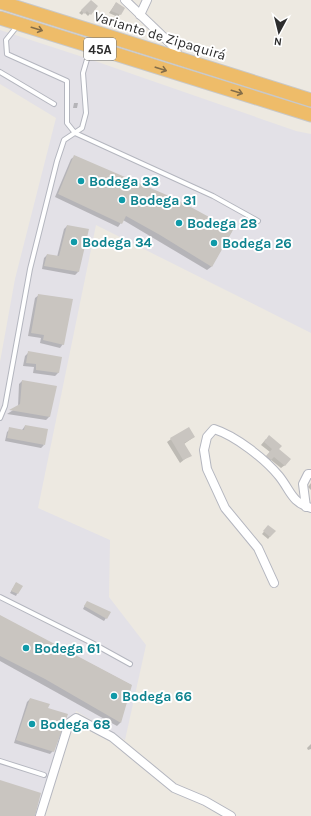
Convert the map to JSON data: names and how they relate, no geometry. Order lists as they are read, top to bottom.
{
  "streets": {
    "highway": ["Variante de Zipaquirá", "45A"]
  },
  "places": [
    "Bodega 33",
    "Bodega 31",
    "Bodega 28",
    "Bodega 34",
    "Bodega 26",
    "Bodega 61",
    "Bodega 66",
    "Bodega 68"
  ],
  "north": "bottom"
}
